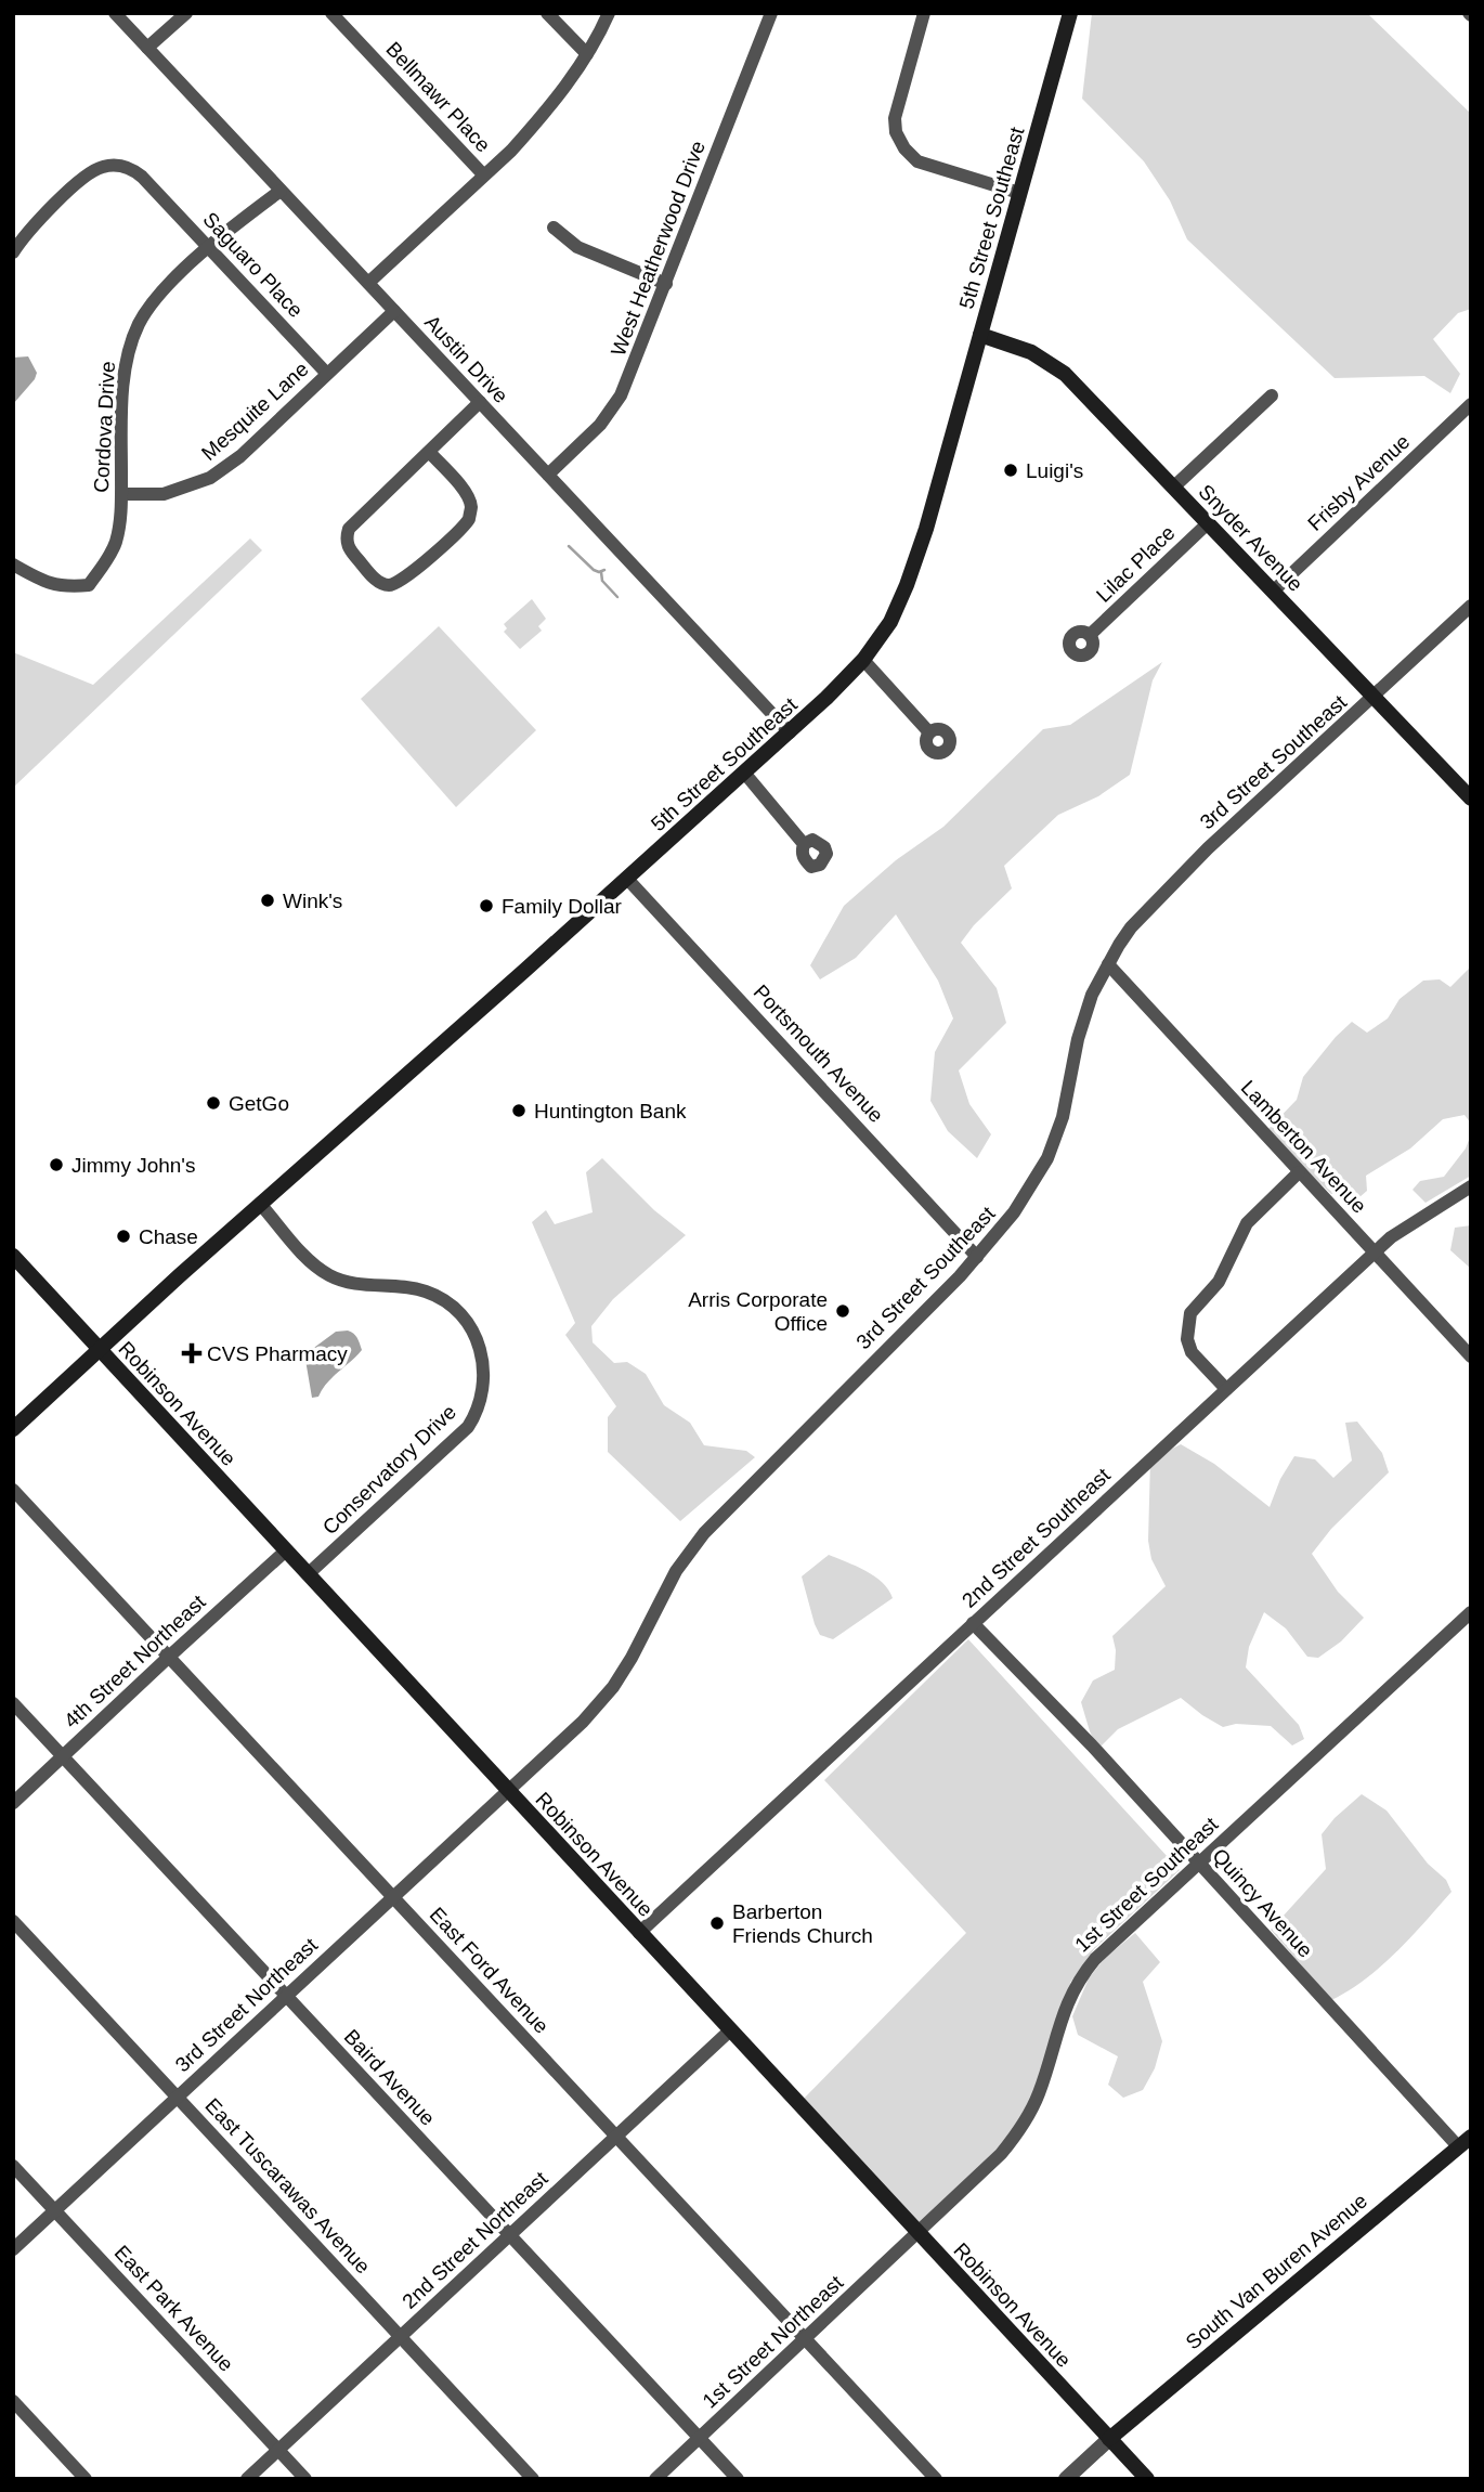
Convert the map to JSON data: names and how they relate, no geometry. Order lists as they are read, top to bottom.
{
  "streets": {
    "main road": [
      "5th Street Southeast",
      "Snyder Avenue",
      "Robinson Avenue",
      "South Van Buren Avenue"
    ],
    "street": [
      "Bellmawr Place",
      "West Heatherwood Drive",
      "Saguaro Place",
      "Austin Drive",
      "Mesquite Lane",
      "Cordova Drive",
      "Frisby Avenue",
      "Lilac Place",
      "3rd Street Southeast",
      "Portsmouth Avenue",
      "Lamberton Avenue",
      "Conservatory Drive",
      "2nd Street Southeast",
      "4th Street Northeast",
      "1st Street Southeast",
      "Quincy Avenue",
      "East Ford Avenue",
      "3rd Street Northeast",
      "Baird Avenue",
      "East Tuscarawas Avenue",
      "2nd Street Northeast",
      "East Park Avenue",
      "1st Street Northeast"
    ]
  },
  "crossings": [
    ["5th Street Southeast", "Austin Drive"],
    ["5th Street Southeast", "Snyder Avenue"],
    ["5th Street Southeast", "Portsmouth Avenue"],
    ["5th Street Southeast", "Robinson Avenue"],
    ["5th Street Southeast", "Conservatory Drive"],
    ["West Heatherwood Drive", "Austin Drive"],
    ["Saguaro Place", "Mesquite Lane"],
    ["Saguaro Place", "Cordova Drive"],
    ["Austin Drive", "Mesquite Lane"],
    ["Austin Drive", "Cordova Drive"],
    ["Mesquite Lane", "Cordova Drive"],
    ["Frisby Avenue", "Snyder Avenue"],
    ["Snyder Avenue", "Lilac Place"],
    ["Snyder Avenue", "3rd Street Southeast"],
    ["3rd Street Southeast", "Portsmouth Avenue"],
    ["3rd Street Southeast", "Lamberton Avenue"],
    ["3rd Street Southeast", "Robinson Avenue"],
    ["3rd Street Southeast", "3rd Street Northeast"],
    ["Lamberton Avenue", "2nd Street Southeast"],
    ["Robinson Avenue", "Conservatory Drive"],
    ["Robinson Avenue", "2nd Street Southeast"],
    ["Robinson Avenue", "4th Street Northeast"],
    ["Robinson Avenue", "1st Street Southeast"],
    ["Robinson Avenue", "3rd Street Northeast"],
    ["Robinson Avenue", "2nd Street Northeast"],
    ["Robinson Avenue", "South Van Buren Avenue"],
    ["Robinson Avenue", "1st Street Northeast"],
    ["2nd Street Southeast", "Quincy Avenue"],
    ["4th Street Northeast", "East Ford Avenue"],
    ["4th Street Northeast", "Baird Avenue"],
    ["1st Street Southeast", "Quincy Avenue"],
    ["1st Street Southeast", "1st Street Northeast"],
    ["Quincy Avenue", "South Van Buren Avenue"],
    ["East Ford Avenue", "3rd Street Northeast"],
    ["East Ford Avenue", "2nd Street Northeast"],
    ["East Ford Avenue", "1st Street Northeast"],
    ["3rd Street Northeast", "Baird Avenue"],
    ["3rd Street Northeast", "East Tuscarawas Avenue"],
    ["3rd Street Northeast", "East Park Avenue"],
    ["Baird Avenue", "2nd Street Northeast"],
    ["Baird Avenue", "1st Street Northeast"],
    ["East Tuscarawas Avenue", "2nd Street Northeast"],
    ["2nd Street Northeast", "East Park Avenue"]
  ],
  "places": {
    "other": [
      "Luigi's",
      "Wink's",
      "Family Dollar",
      "GetGo",
      "Huntington Bank",
      "Jimmy John's",
      "Chase",
      "Arris Corporate Office",
      "Barberton Friends Church"
    ],
    "health": ["CVS Pharmacy"]
  }
}
